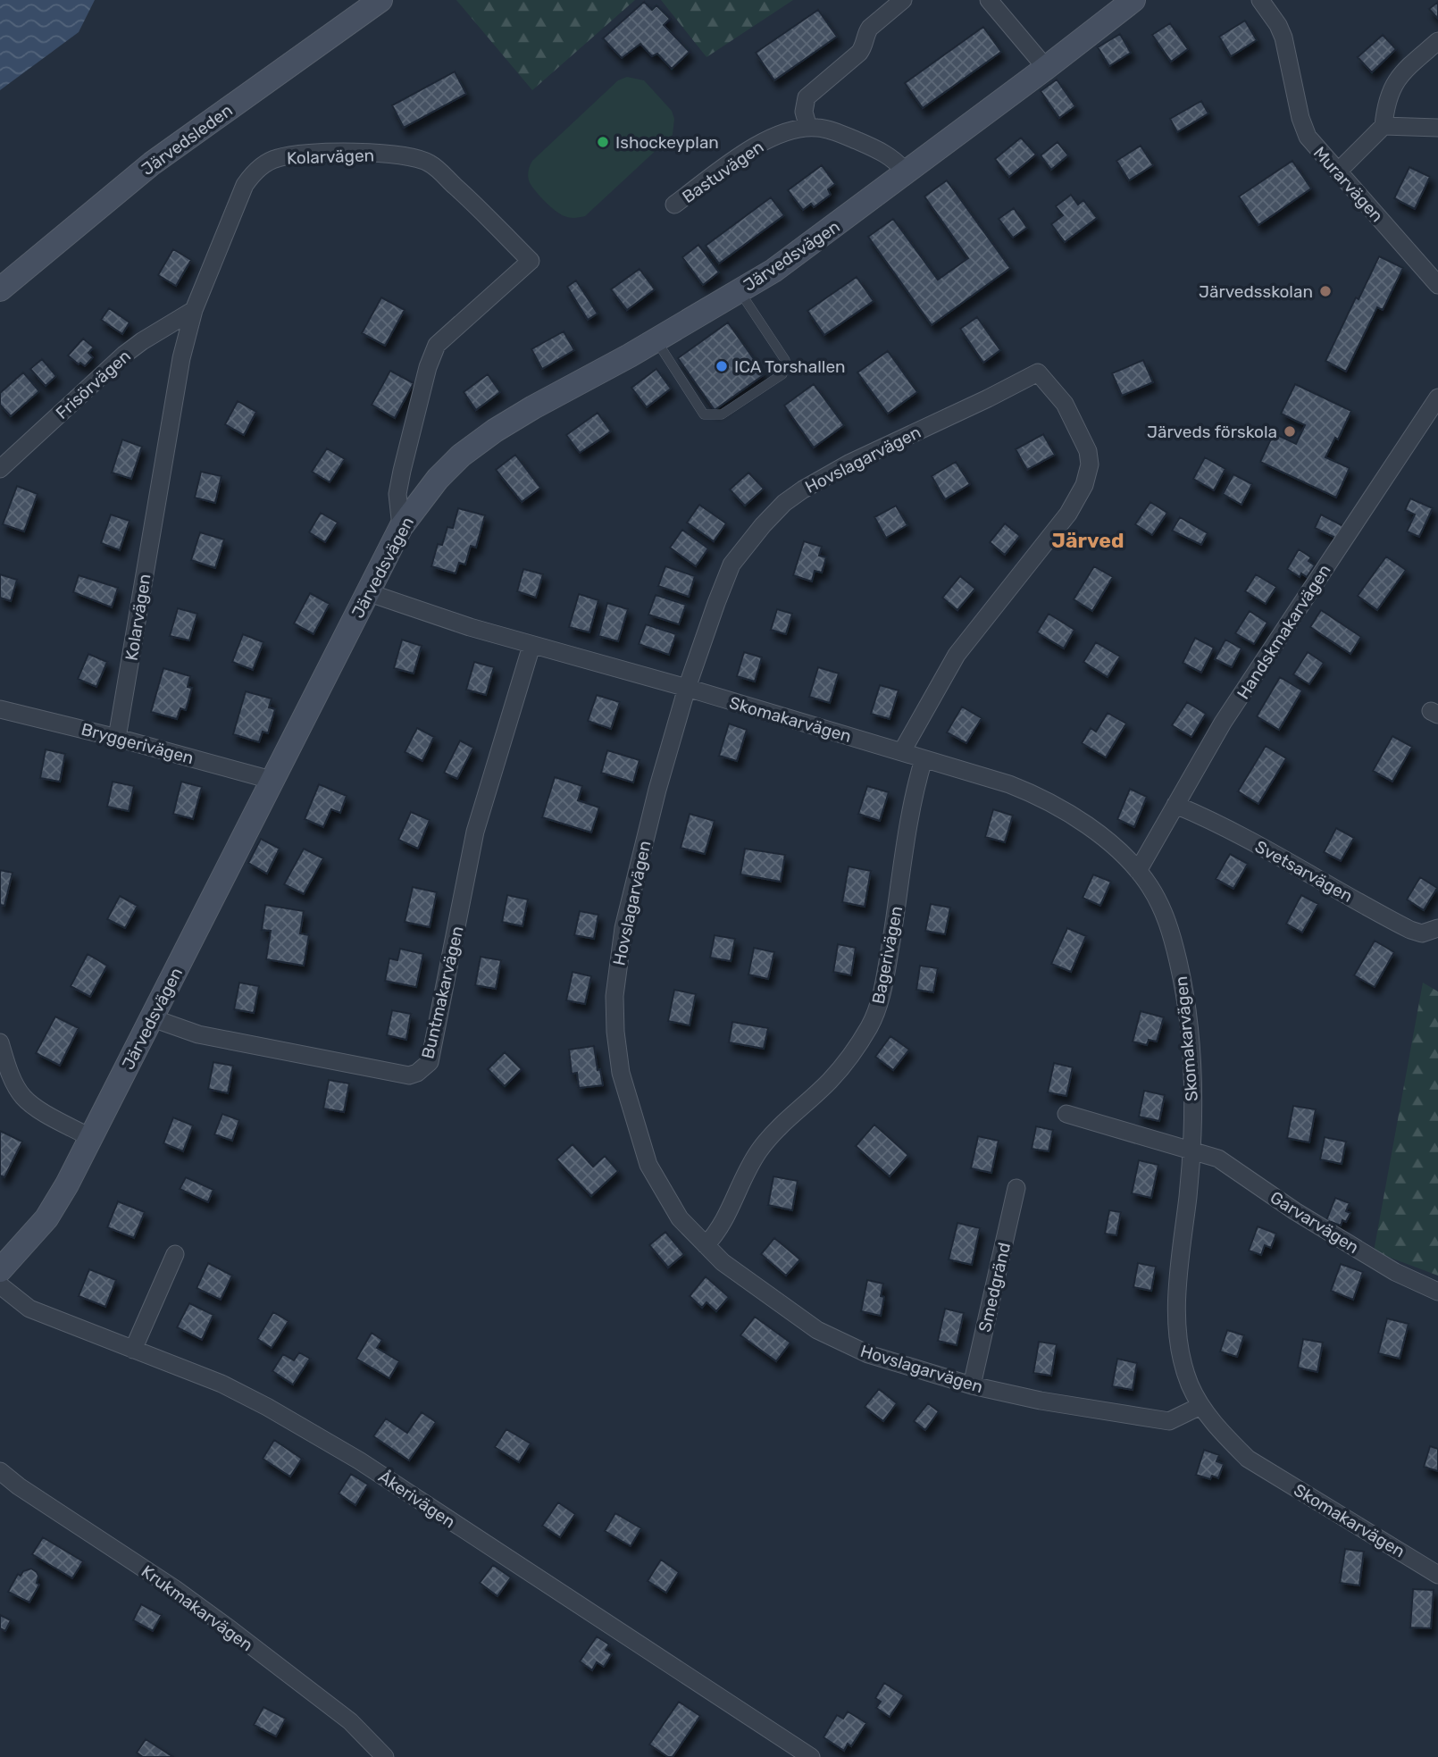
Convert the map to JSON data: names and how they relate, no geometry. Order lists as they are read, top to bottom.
{
  "streets": {
    "street": [
      "Järvedsleden",
      "Kolarvägen",
      "Bastuvägen",
      "Murarvägen",
      "Järvedsvägen",
      "Frisörvägen",
      "Hovslagarvägen",
      "Handskmakarvägen",
      "Skomakarvägen",
      "Bryggerivägen",
      "Svetsarvägen",
      "Bagerivägen",
      "Buntmakarvägen",
      "Garvarvägen",
      "Smedgränd",
      "Åkerivägen",
      "Krukmakarvägen"
    ]
  },
  "crossings": [
    ["Kolarvägen", "Järvedsvägen"],
    ["Kolarvägen", "Frisörvägen"],
    ["Kolarvägen", "Bryggerivägen"],
    ["Bastuvägen", "Järvedsvägen"],
    ["Järvedsvägen", "Skomakarvägen"],
    ["Järvedsvägen", "Bryggerivägen"],
    ["Järvedsvägen", "Buntmakarvägen"],
    ["Hovslagarvägen", "Skomakarvägen"],
    ["Hovslagarvägen", "Bagerivägen"],
    ["Hovslagarvägen", "Smedgränd"],
    ["Handskmakarvägen", "Skomakarvägen"],
    ["Handskmakarvägen", "Svetsarvägen"],
    ["Skomakarvägen", "Bagerivägen"],
    ["Skomakarvägen", "Buntmakarvägen"],
    ["Skomakarvägen", "Garvarvägen"]
  ],
  "districts": ["Järved"],
  "places": [
    "Ishockeyplan",
    "Järvedsskolan",
    "ICA Torshallen",
    "Järveds förskola"
  ]
}
